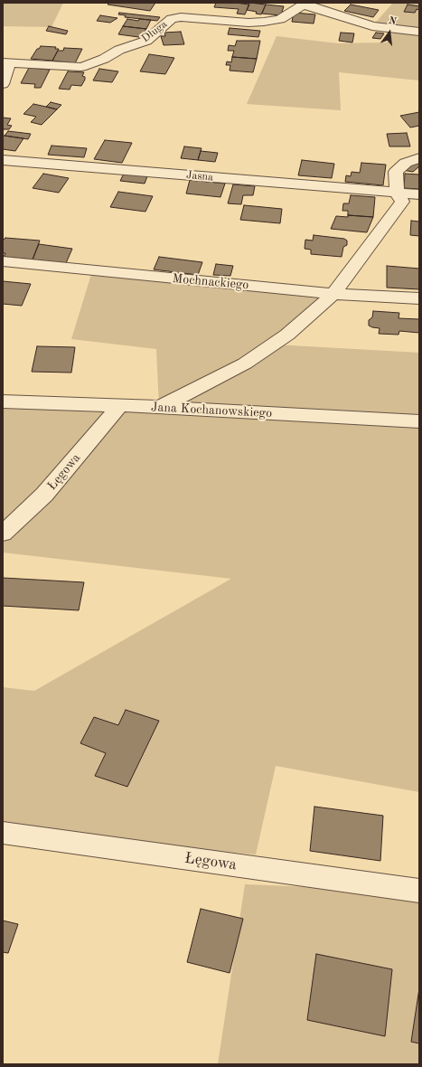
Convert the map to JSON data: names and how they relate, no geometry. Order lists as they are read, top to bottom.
{
  "streets": {
    "street": [
      "Długa",
      "Jasna",
      "Mochnackiego",
      "Jana Kochanowskiego",
      "Łęgowa"
    ]
  },
  "crossings": [
    ["Jana Kochanowskiego", "Łęgowa"]
  ],
  "north": "top"
}
